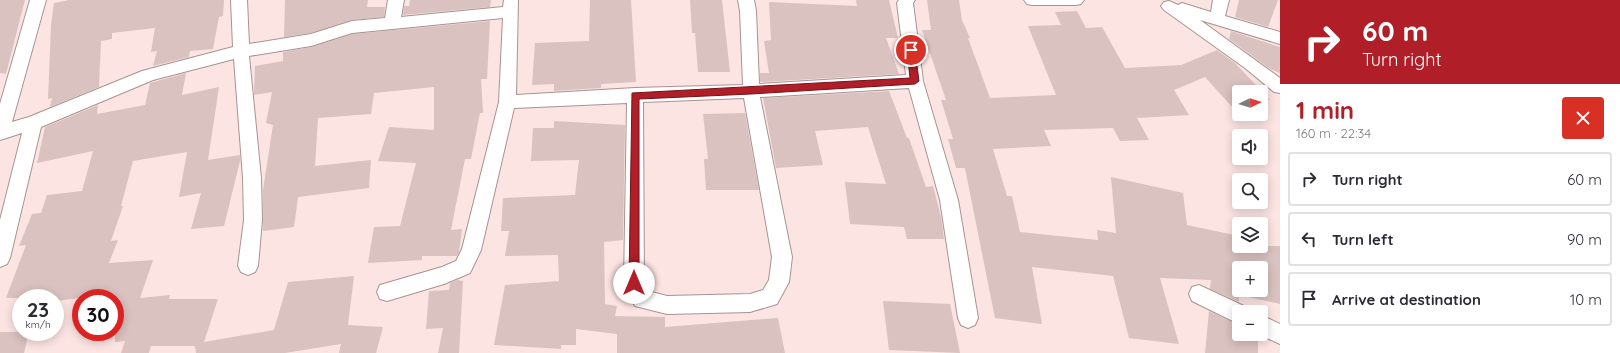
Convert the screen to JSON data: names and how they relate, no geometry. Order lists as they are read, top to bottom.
{
  "north": "right",
  "page": {
    "turn": ["60 m", "Turn right"],
    "heading": ["1 min", "160 m · 22:34"],
    "map_buttons": ["+", "−"],
    "list": [
      {
        "name": "Turn right",
        "value": "60 m"
      },
      {
        "name": "Turn left",
        "value": "90 m"
      },
      {
        "name": "Arrive at destination",
        "value": "10 m"
      }
    ],
    "speed": "23 km/h",
    "limit": "30"
  }
}
